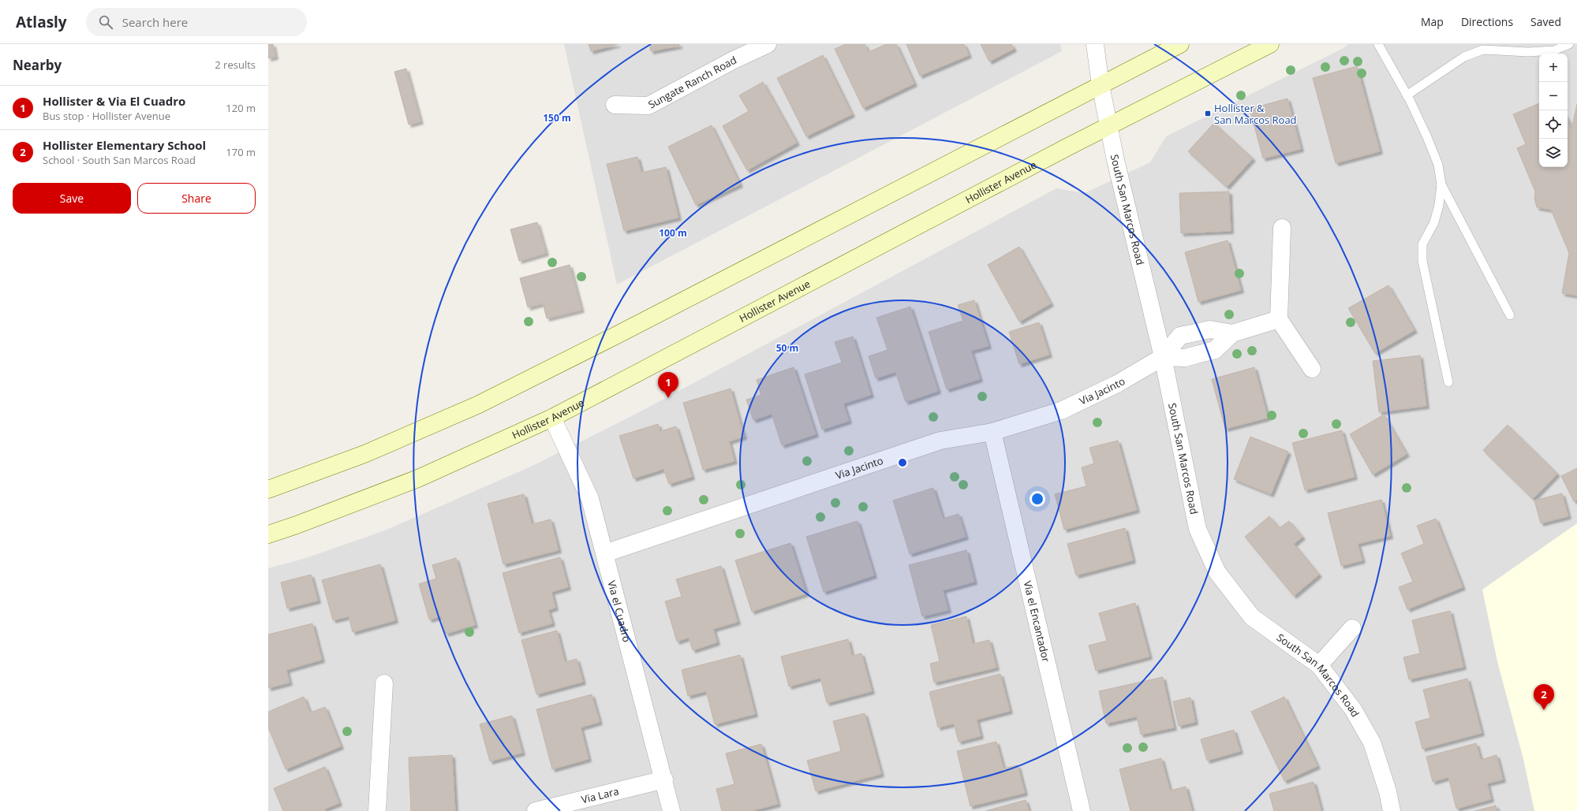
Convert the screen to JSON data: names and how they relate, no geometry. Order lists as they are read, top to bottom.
{
  "streets": {
    "main road": ["Hollister Avenue"],
    "street": [
      "Sungate Ranch Road",
      "South San Marcos Road",
      "Via Jacinto",
      "Via el Cuadro",
      "Via el Encantador",
      "Via Lara"
    ]
  },
  "crossings": [
    ["Hollister Avenue", "South San Marcos Road"],
    ["Hollister Avenue", "Via el Cuadro"],
    ["South San Marcos Road", "Via Jacinto"],
    ["Via Jacinto", "Via el Cuadro"],
    ["Via Jacinto", "Via el Encantador"],
    ["Via el Cuadro", "Via Lara"]
  ],
  "places": {
    "transit": ["Hollister & San Marcos Road"]
  },
  "page": {
    "header": "Atlasly",
    "search": "Search here",
    "nav": ["Map", "Directions", "Saved"],
    "heading": ["Nearby", "2 results"],
    "map_buttons": ["+", "−"],
    "list": [
      {
        "mark": "1",
        "name": "Hollister & Via El Cuadro",
        "note": "Bus stop · Hollister Avenue",
        "value": "120 m"
      },
      {
        "mark": "2",
        "name": "Hollister Elementary School",
        "note": "School · South San Marcos Road",
        "value": "170 m"
      }
    ],
    "buttons": ["Save", "Share"],
    "pins": ["1", "2"]
  },
  "rings": ["150 m", "100 m", "50 m"]
}
